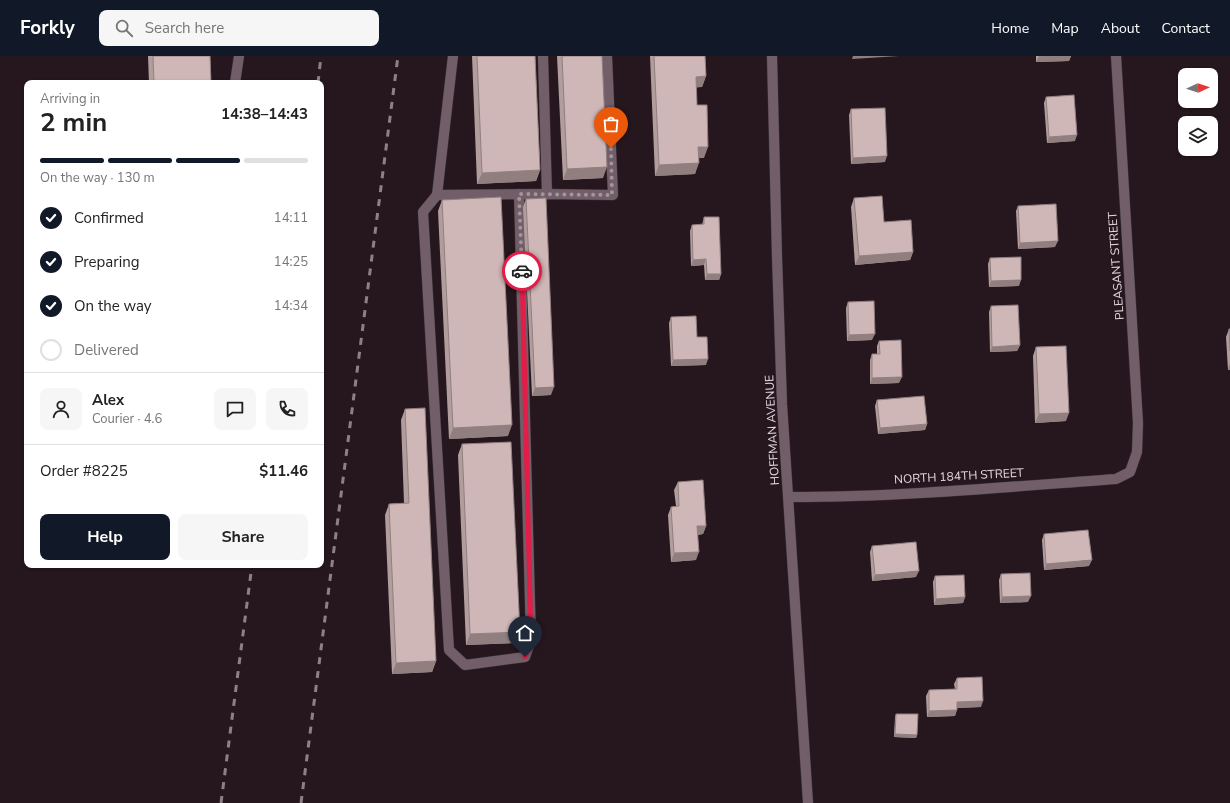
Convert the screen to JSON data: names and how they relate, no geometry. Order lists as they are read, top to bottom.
{
  "streets": {
    "street": ["PLEASANT STREET", "HOFFMAN AVENUE", "NORTH 184TH STREET"]
  },
  "crossings": [
    ["PLEASANT STREET", "NORTH 184TH STREET"],
    ["HOFFMAN AVENUE", "NORTH 184TH STREET"]
  ],
  "north": "right",
  "page": {
    "header": "Forkly",
    "search": "Search here",
    "nav": [
      "Home",
      "Map",
      "About",
      "Contact"
    ],
    "heading": ["2 min", "Arriving in", "14:38–14:43"],
    "panel": [
      "Alex",
      "Courier · 4.6",
      "Order #8225",
      "$11.46"
    ],
    "bar": "On the way · 130 m",
    "list": [
      ["Confirmed", "14:11"],
      ["Preparing", "14:25"],
      ["On the way", "14:34"],
      "Delivered"
    ],
    "buttons": ["Help", "Share"]
  }
}
